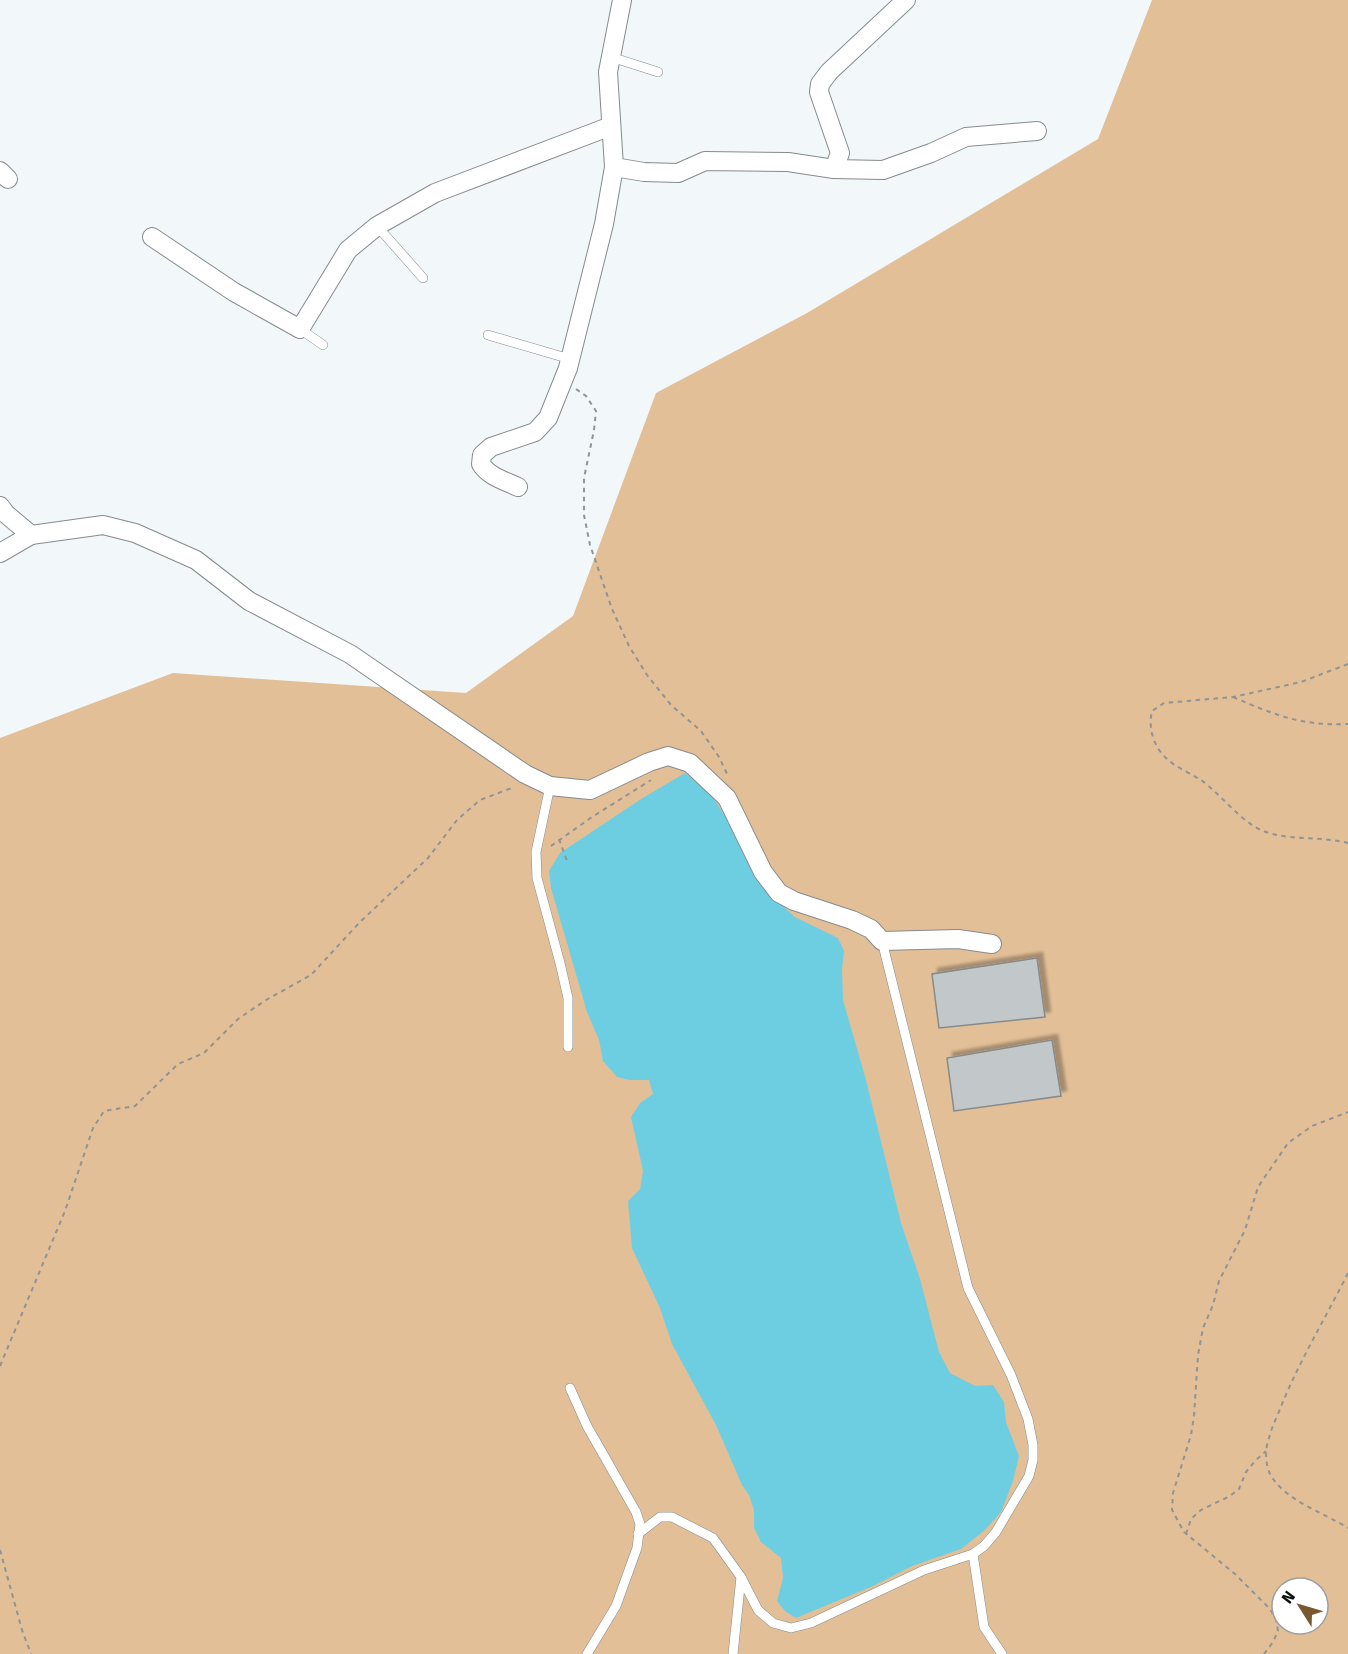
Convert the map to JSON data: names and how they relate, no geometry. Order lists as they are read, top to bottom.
{
  "north": "top left"
}
